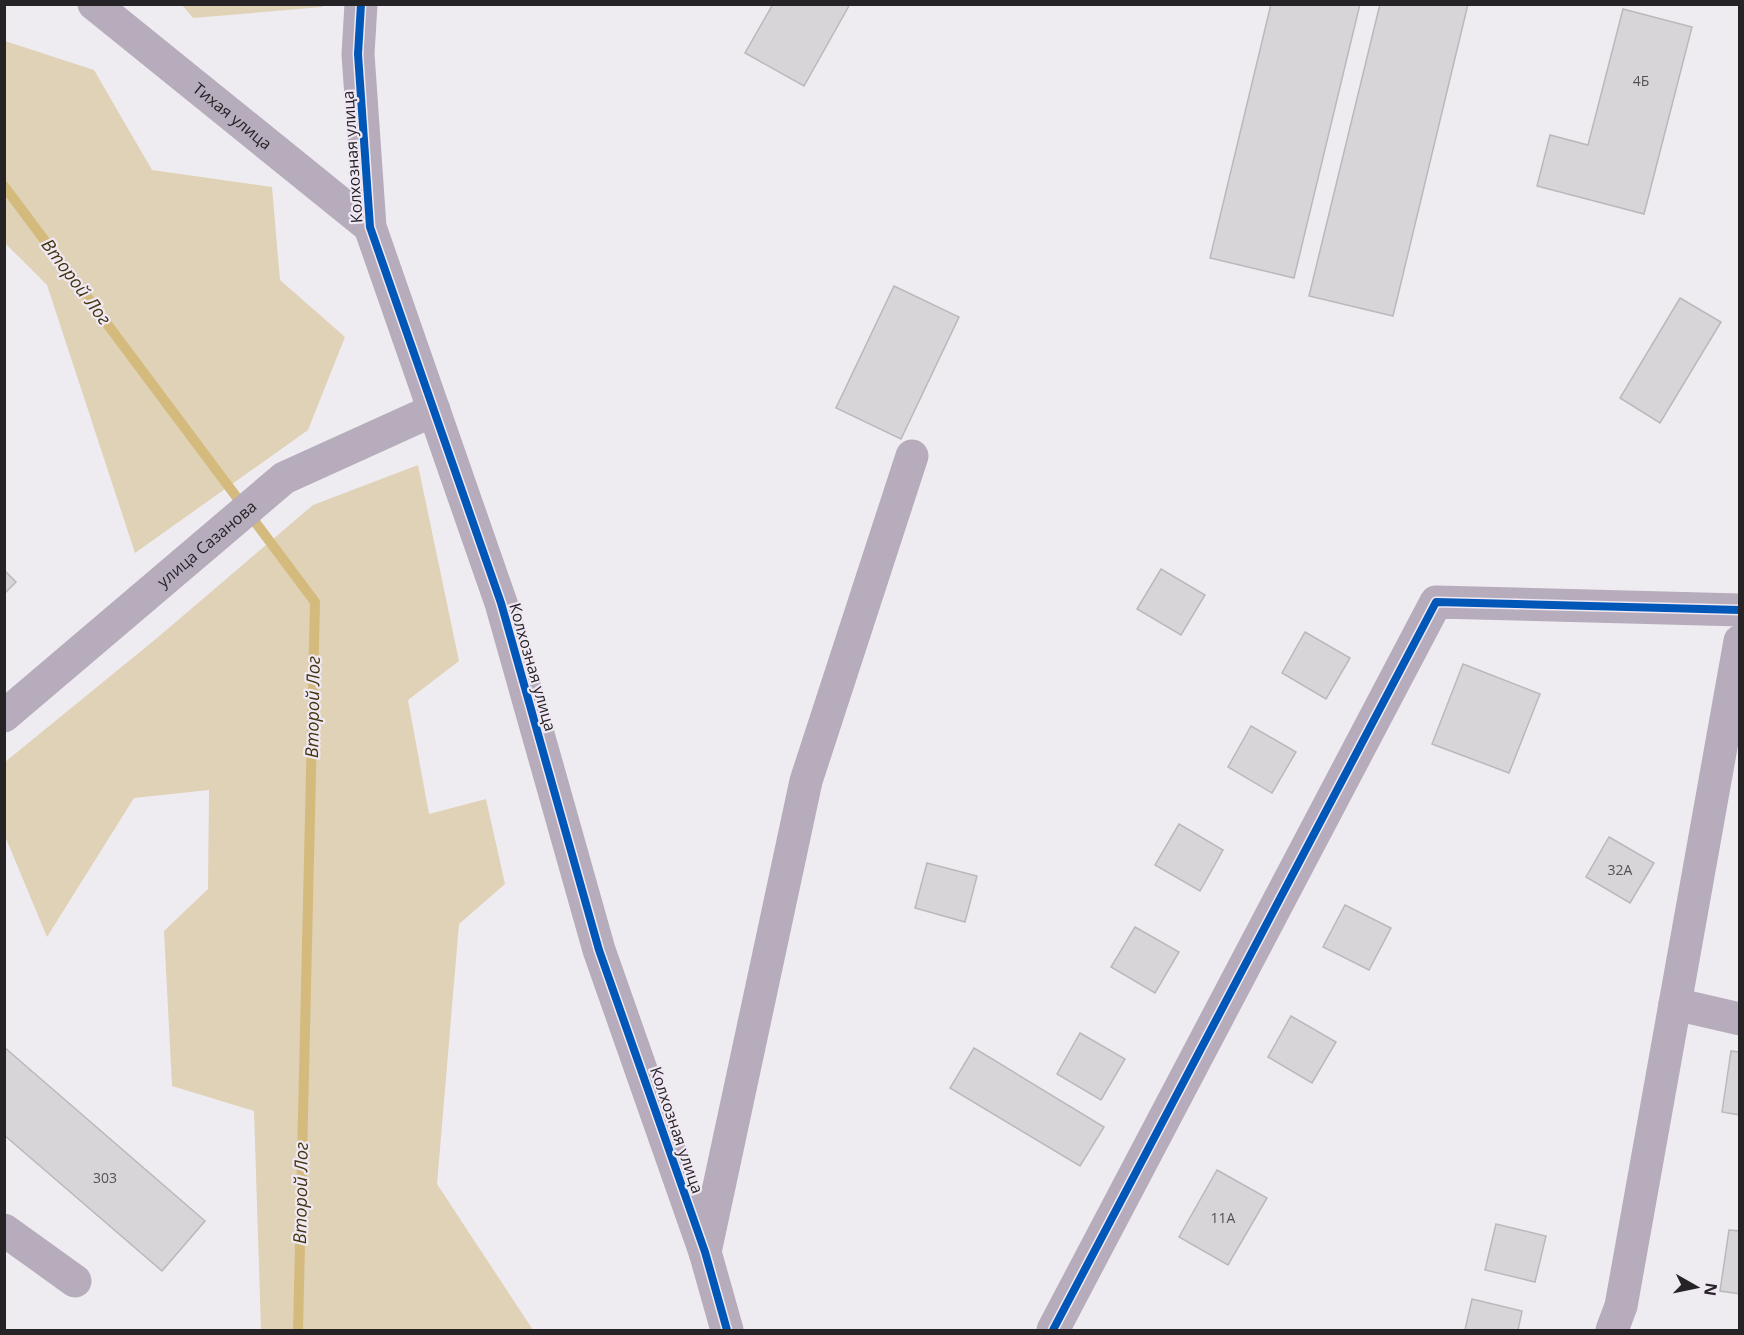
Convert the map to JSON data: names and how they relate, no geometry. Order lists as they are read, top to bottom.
{
  "streets": {
    "street": ["Тихая улица", "Колхозная улица", "улица Сазанова"]
  },
  "crossings": [
    ["Тихая улица", "Колхозная улица"],
    ["Колхозная улица", "улица Сазанова"]
  ],
  "water": ["Второй Лог"],
  "house_numbers": [
    "4Б",
    "32А",
    "303",
    "11А"
  ],
  "north": "right"
}
